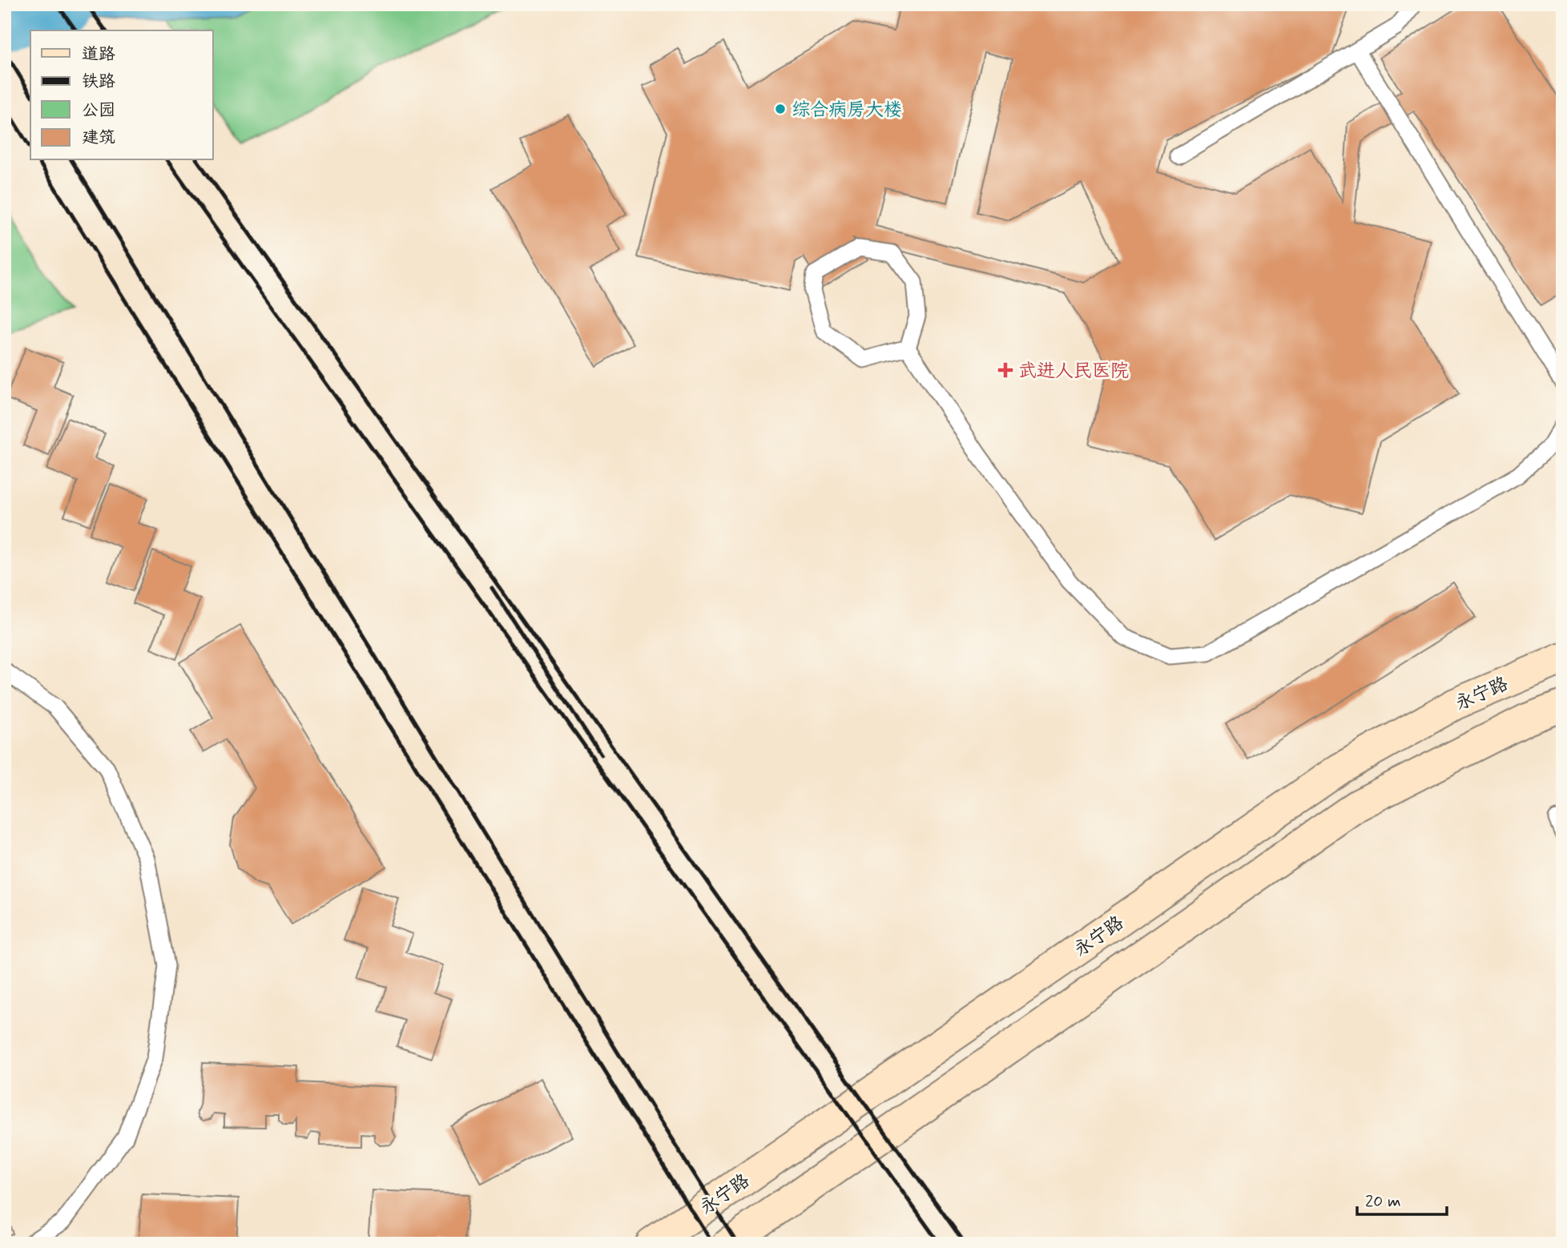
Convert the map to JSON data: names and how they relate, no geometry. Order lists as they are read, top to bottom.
{
  "streets": {
    "main road": ["永宁路"]
  },
  "places": {
    "other": ["综合病房大楼"],
    "health": ["武进人民医院"]
  },
  "legend": [
    "道路",
    "铁路",
    "公园",
    "建筑"
  ],
  "scale_bar": "20 m"
}
